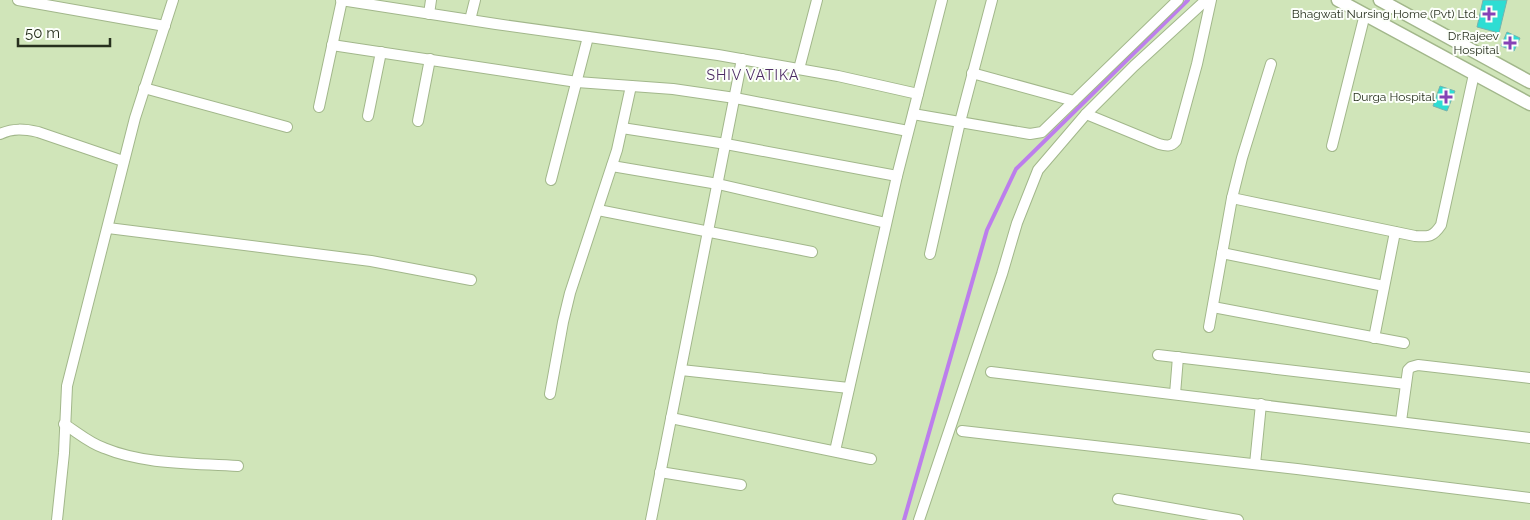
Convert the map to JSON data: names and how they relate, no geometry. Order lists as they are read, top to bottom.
{
  "districts": ["SHIV VATIKA"],
  "places": {
    "health": ["Bhagwati Nursing Home (Pvt) Ltd.", "Dr.Rajeev Hospital", "Durga Hospital"]
  },
  "scale_bar": "50 m"
}
